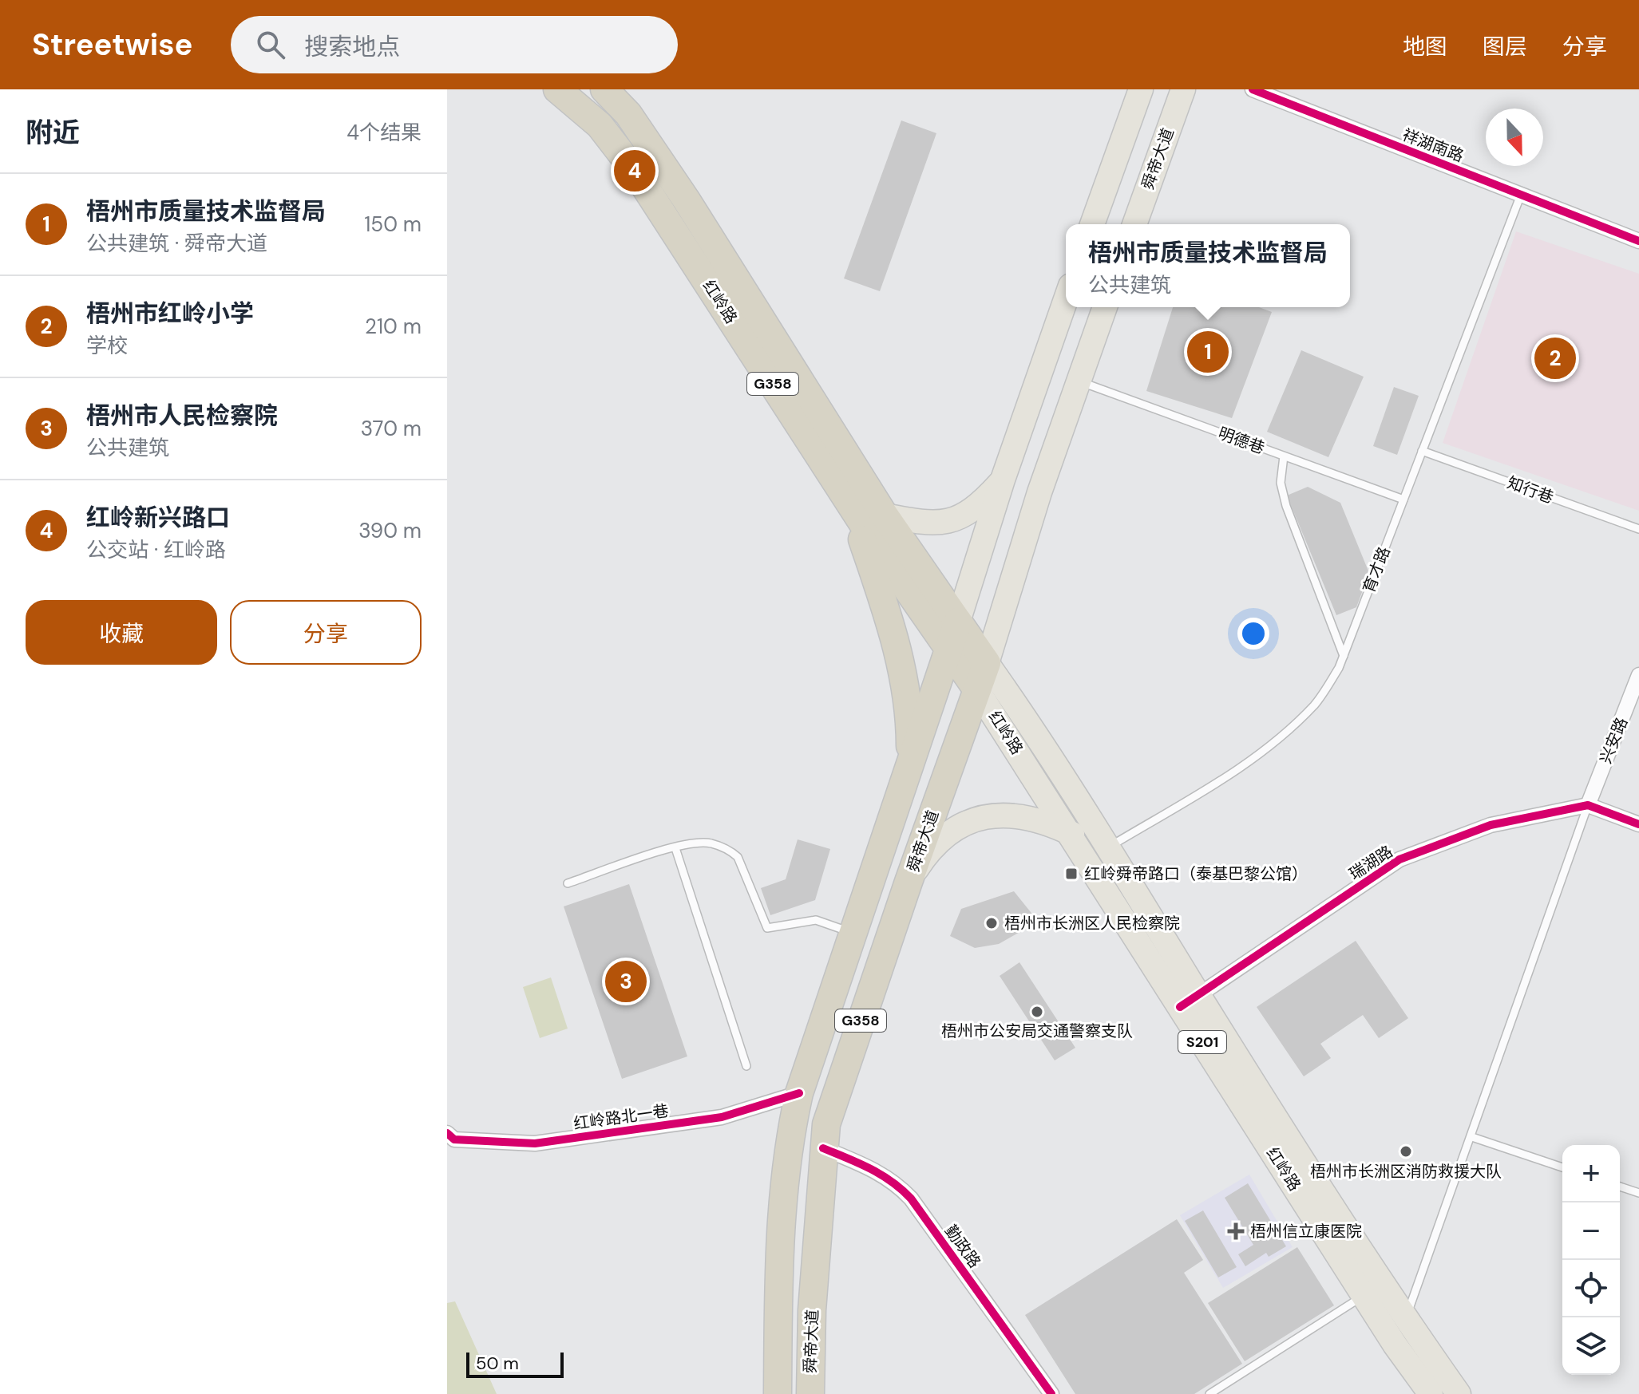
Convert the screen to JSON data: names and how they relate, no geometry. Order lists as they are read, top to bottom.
{
  "streets": {
    "highway": ["舜帝大道", "红岭路", "G358"],
    "main road": ["S201"],
    "street": [
      "祥湖南路",
      "兴安路",
      "瑞湖路",
      "红岭路北一巷",
      "勤政路"
    ],
    "lane": ["明德巷", "知行巷", "育才路"]
  },
  "crossings": [
    ["祥湖南路", "育才路"],
    ["舜帝大道", "红岭路"],
    ["舜帝大道", "G358"],
    ["舜帝大道", "明德巷"],
    ["舜帝大道", "红岭路北一巷"],
    ["舜帝大道", "勤政路"],
    ["红岭路", "G358"],
    ["红岭路", "育才路"],
    ["红岭路", "瑞湖路"],
    ["明德巷", "育才路"],
    ["知行巷", "育才路"],
    ["兴安路", "瑞湖路"]
  ],
  "places": {
    "transit": ["红岭舜帝路口（泰基巴黎公馆）"],
    "other": ["梧州市长洲区人民检察院", "梧州市公安局交通警察支队", "梧州市长洲区消防救援大队"],
    "health": ["梧州信立康医院"]
  },
  "scale_bar": "50 m",
  "north": "bottom",
  "page": {
    "header": "Streetwise",
    "search": "搜索地点",
    "nav": ["地图", "图层", "分享"],
    "heading": ["附近", "4个结果"],
    "pins": [
      "4",
      "1",
      "2",
      "3"
    ],
    "list": [
      {
        "mark": "1",
        "name": "梧州市质量技术监督局",
        "note": "公共建筑 · 舜帝大道",
        "value": "150 m"
      },
      {
        "mark": "2",
        "name": "梧州市红岭小学",
        "note": "学校",
        "value": "210 m"
      },
      {
        "mark": "3",
        "name": "梧州市人民检察院",
        "note": "公共建筑",
        "value": "370 m"
      },
      {
        "mark": "4",
        "name": "红岭新兴路口",
        "note": "公交站 · 红岭路",
        "value": "390 m"
      }
    ],
    "popup": ["梧州市质量技术监督局", "公共建筑"],
    "buttons": ["收藏", "分享"],
    "map_buttons": ["+", "−"],
    "scale": "50 m"
  }
}
